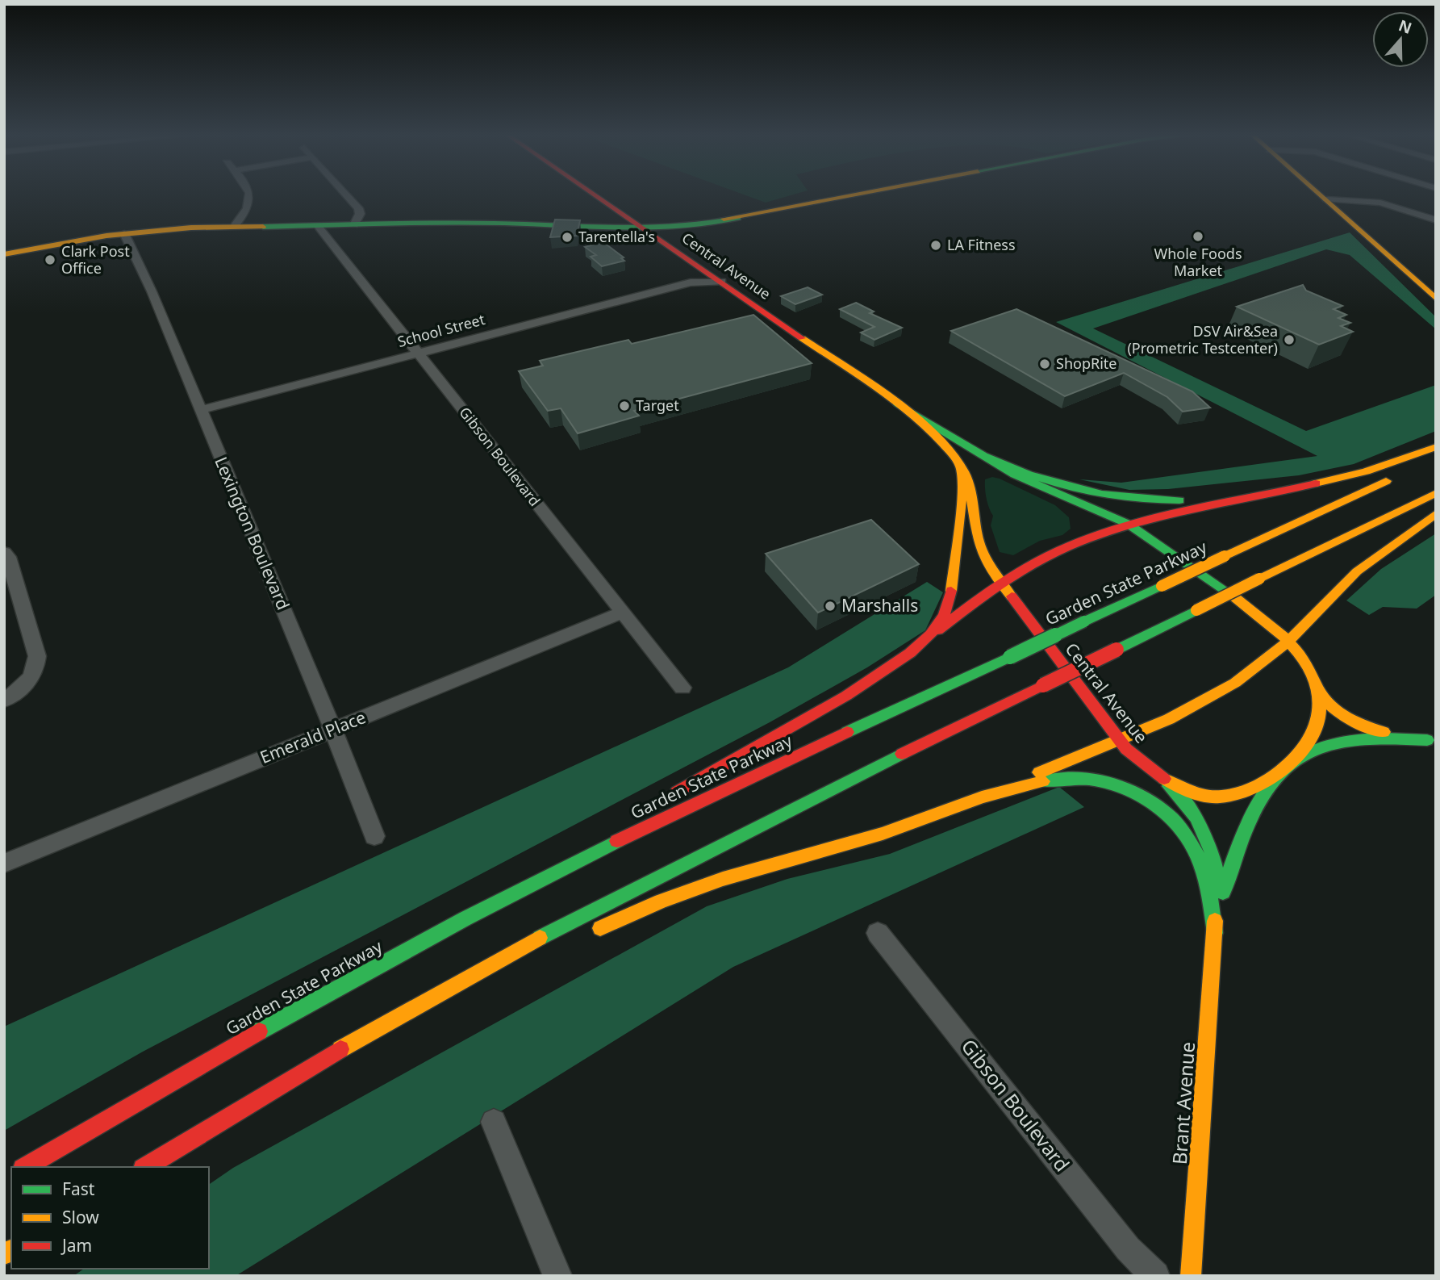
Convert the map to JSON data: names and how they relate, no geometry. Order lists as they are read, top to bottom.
{
  "streets": {
    "main road": ["Central Avenue", "Garden State Parkway", "Brant Avenue"],
    "street": [
      "School Street",
      "Gibson Boulevard",
      "Lexington Boulevard",
      "Emerald Place"
    ]
  },
  "crossings": [
    ["Central Avenue", "School Street"],
    ["Central Avenue", "Brant Avenue"],
    ["School Street", "Gibson Boulevard"],
    ["School Street", "Lexington Boulevard"],
    ["Gibson Boulevard", "Emerald Place"],
    ["Lexington Boulevard", "Emerald Place"]
  ],
  "places": [
    "Whole Foods Market",
    "Tarentella's",
    "LA Fitness",
    "Clark Post Office",
    "DSV Air&Sea (Prometric Testcenter)",
    "ShopRite",
    "Target",
    "Marshalls"
  ],
  "legend": ["Fast", "Slow", "Jam"],
  "north": "top"
}
